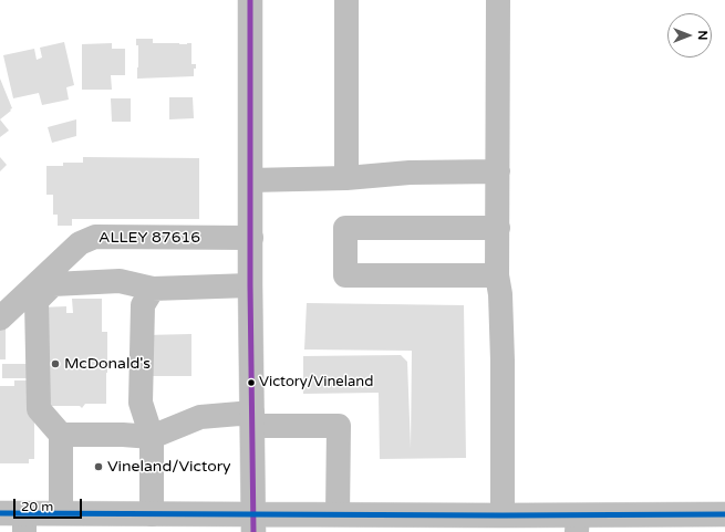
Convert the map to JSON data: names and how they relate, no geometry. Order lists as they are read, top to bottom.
{
  "streets": {
    "main road": ["ALLEY 87616"]
  },
  "places": ["McDonald's", "Victory/Vineland", "Vineland/Victory"],
  "scale_bar": "20 m",
  "north": "right"
}
